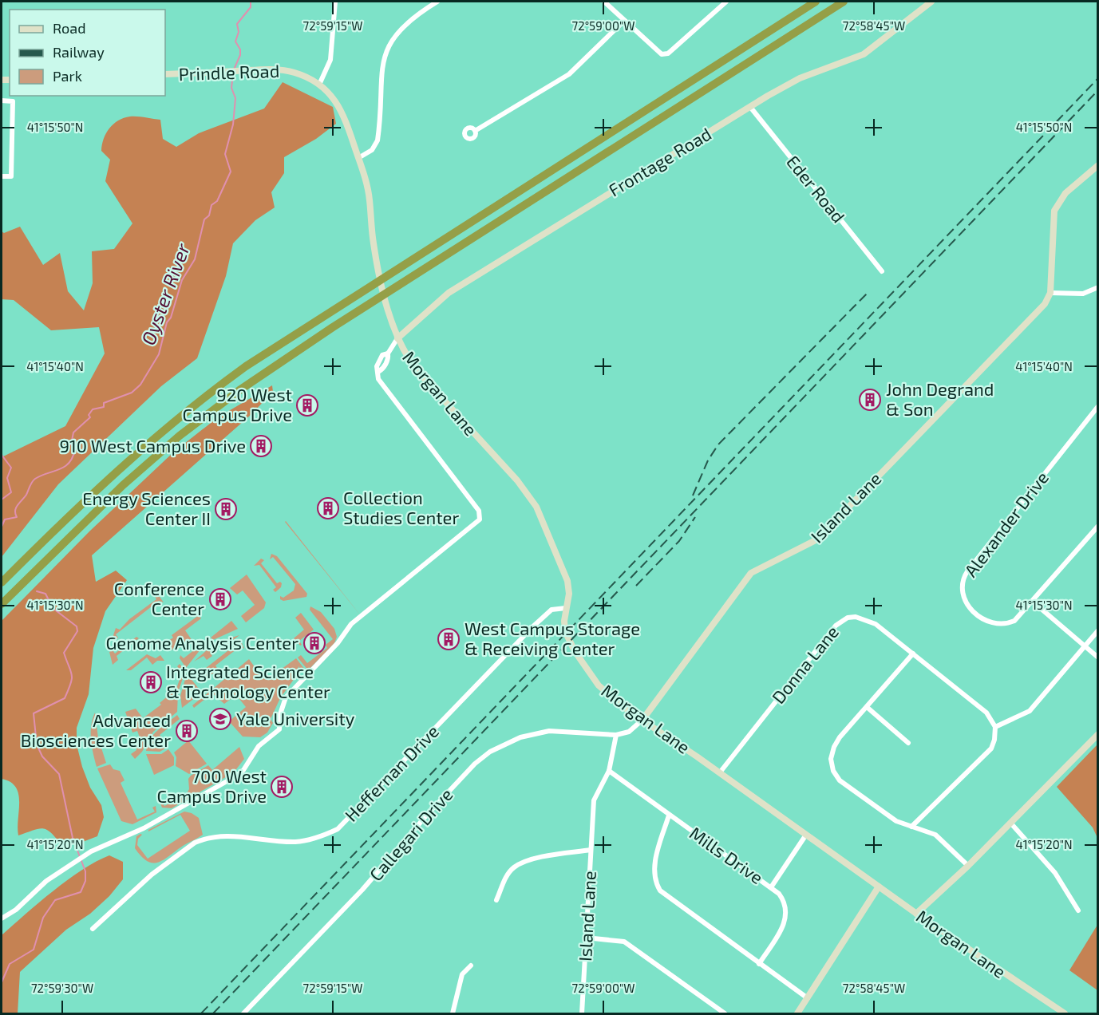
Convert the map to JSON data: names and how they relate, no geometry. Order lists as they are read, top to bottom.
{
  "streets": {
    "street": [
      "Prindle Road",
      "Frontage Road",
      "Eder Road",
      "Morgan Lane",
      "Island Lane",
      "Alexander Drive",
      "Donna Lane",
      "Heffernan Drive",
      "Callegari Drive",
      "Mills Drive"
    ]
  },
  "crossings": [
    ["Prindle Road", "Morgan Lane"],
    ["Frontage Road", "Eder Road"],
    ["Frontage Road", "Morgan Lane"],
    ["Morgan Lane", "Island Lane"],
    ["Morgan Lane", "Donna Lane"],
    ["Morgan Lane", "Heffernan Drive"],
    ["Island Lane", "Callegari Drive"],
    ["Island Lane", "Mills Drive"]
  ],
  "water": ["Oyster River"],
  "places": {
    "building": [
      "John Degrand & Son",
      "920 West Campus Drive",
      "910 West Campus Drive",
      "Collection Studies Center",
      "Energy Sciences Center II",
      "Conference Center",
      "West Campus Storage & Receiving Center",
      "Genome Analysis Center",
      "Integrated Science & Technology Center",
      "Advanced Biosciences Center",
      "700 West Campus Drive"
    ],
    "school or university": ["Yale University"]
  },
  "legend": ["Road", "Railway", "Park"],
  "coordinates": [
    "72°59'15\"W",
    "72°59'00\"W",
    "72°58'45\"W",
    "41°15'50\"N",
    "41°15'40\"N",
    "41°15'30\"N",
    "41°15'20\"N",
    "72°59'30\"W"
  ]
}
